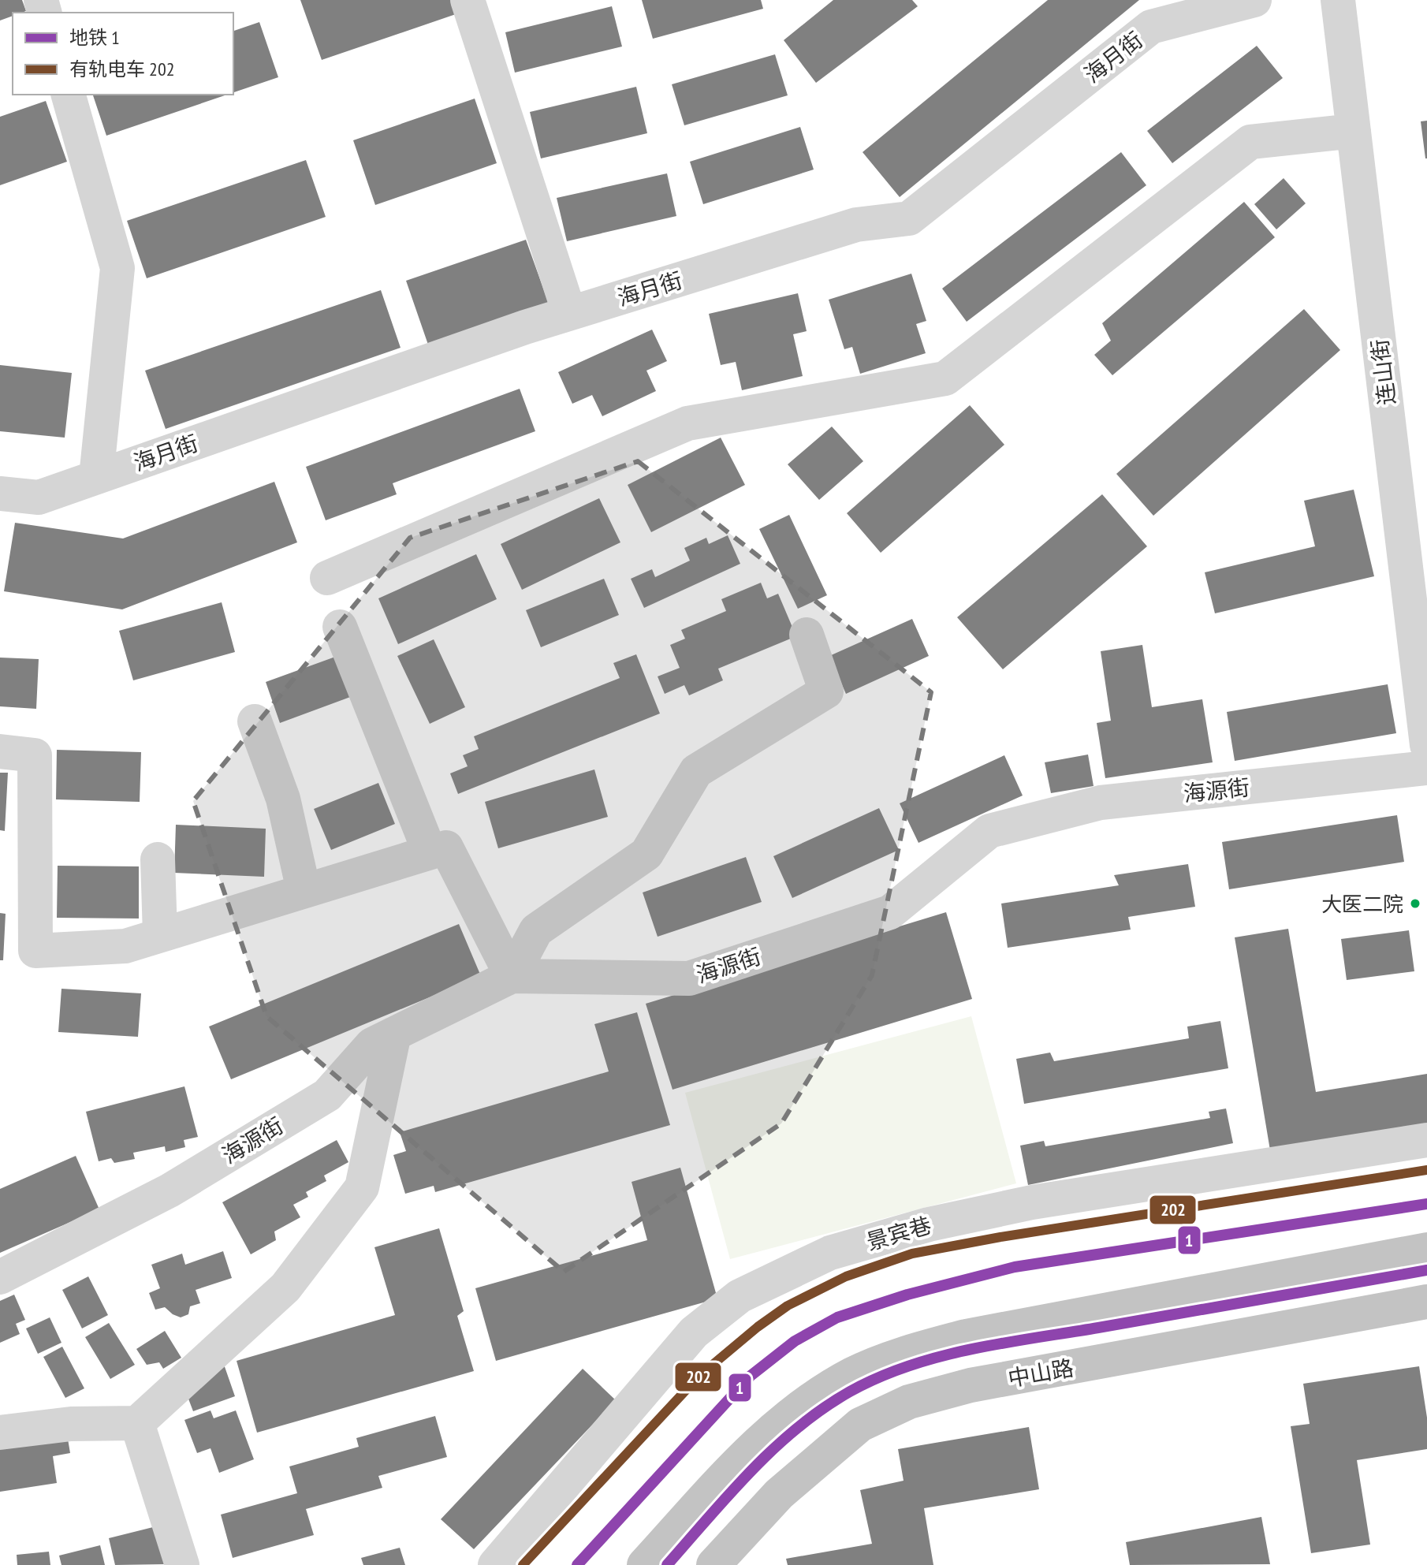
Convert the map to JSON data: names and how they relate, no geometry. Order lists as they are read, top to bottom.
{
  "streets": {
    "highway": ["中山路"],
    "street": [
      "海月街",
      "连山街",
      "海源街",
      "景宾巷"
    ]
  },
  "places": ["大医二院"],
  "lines": ["tram line 202", "metro line 1"],
  "legend": ["地铁 1", "有轨电车 202"]
}
